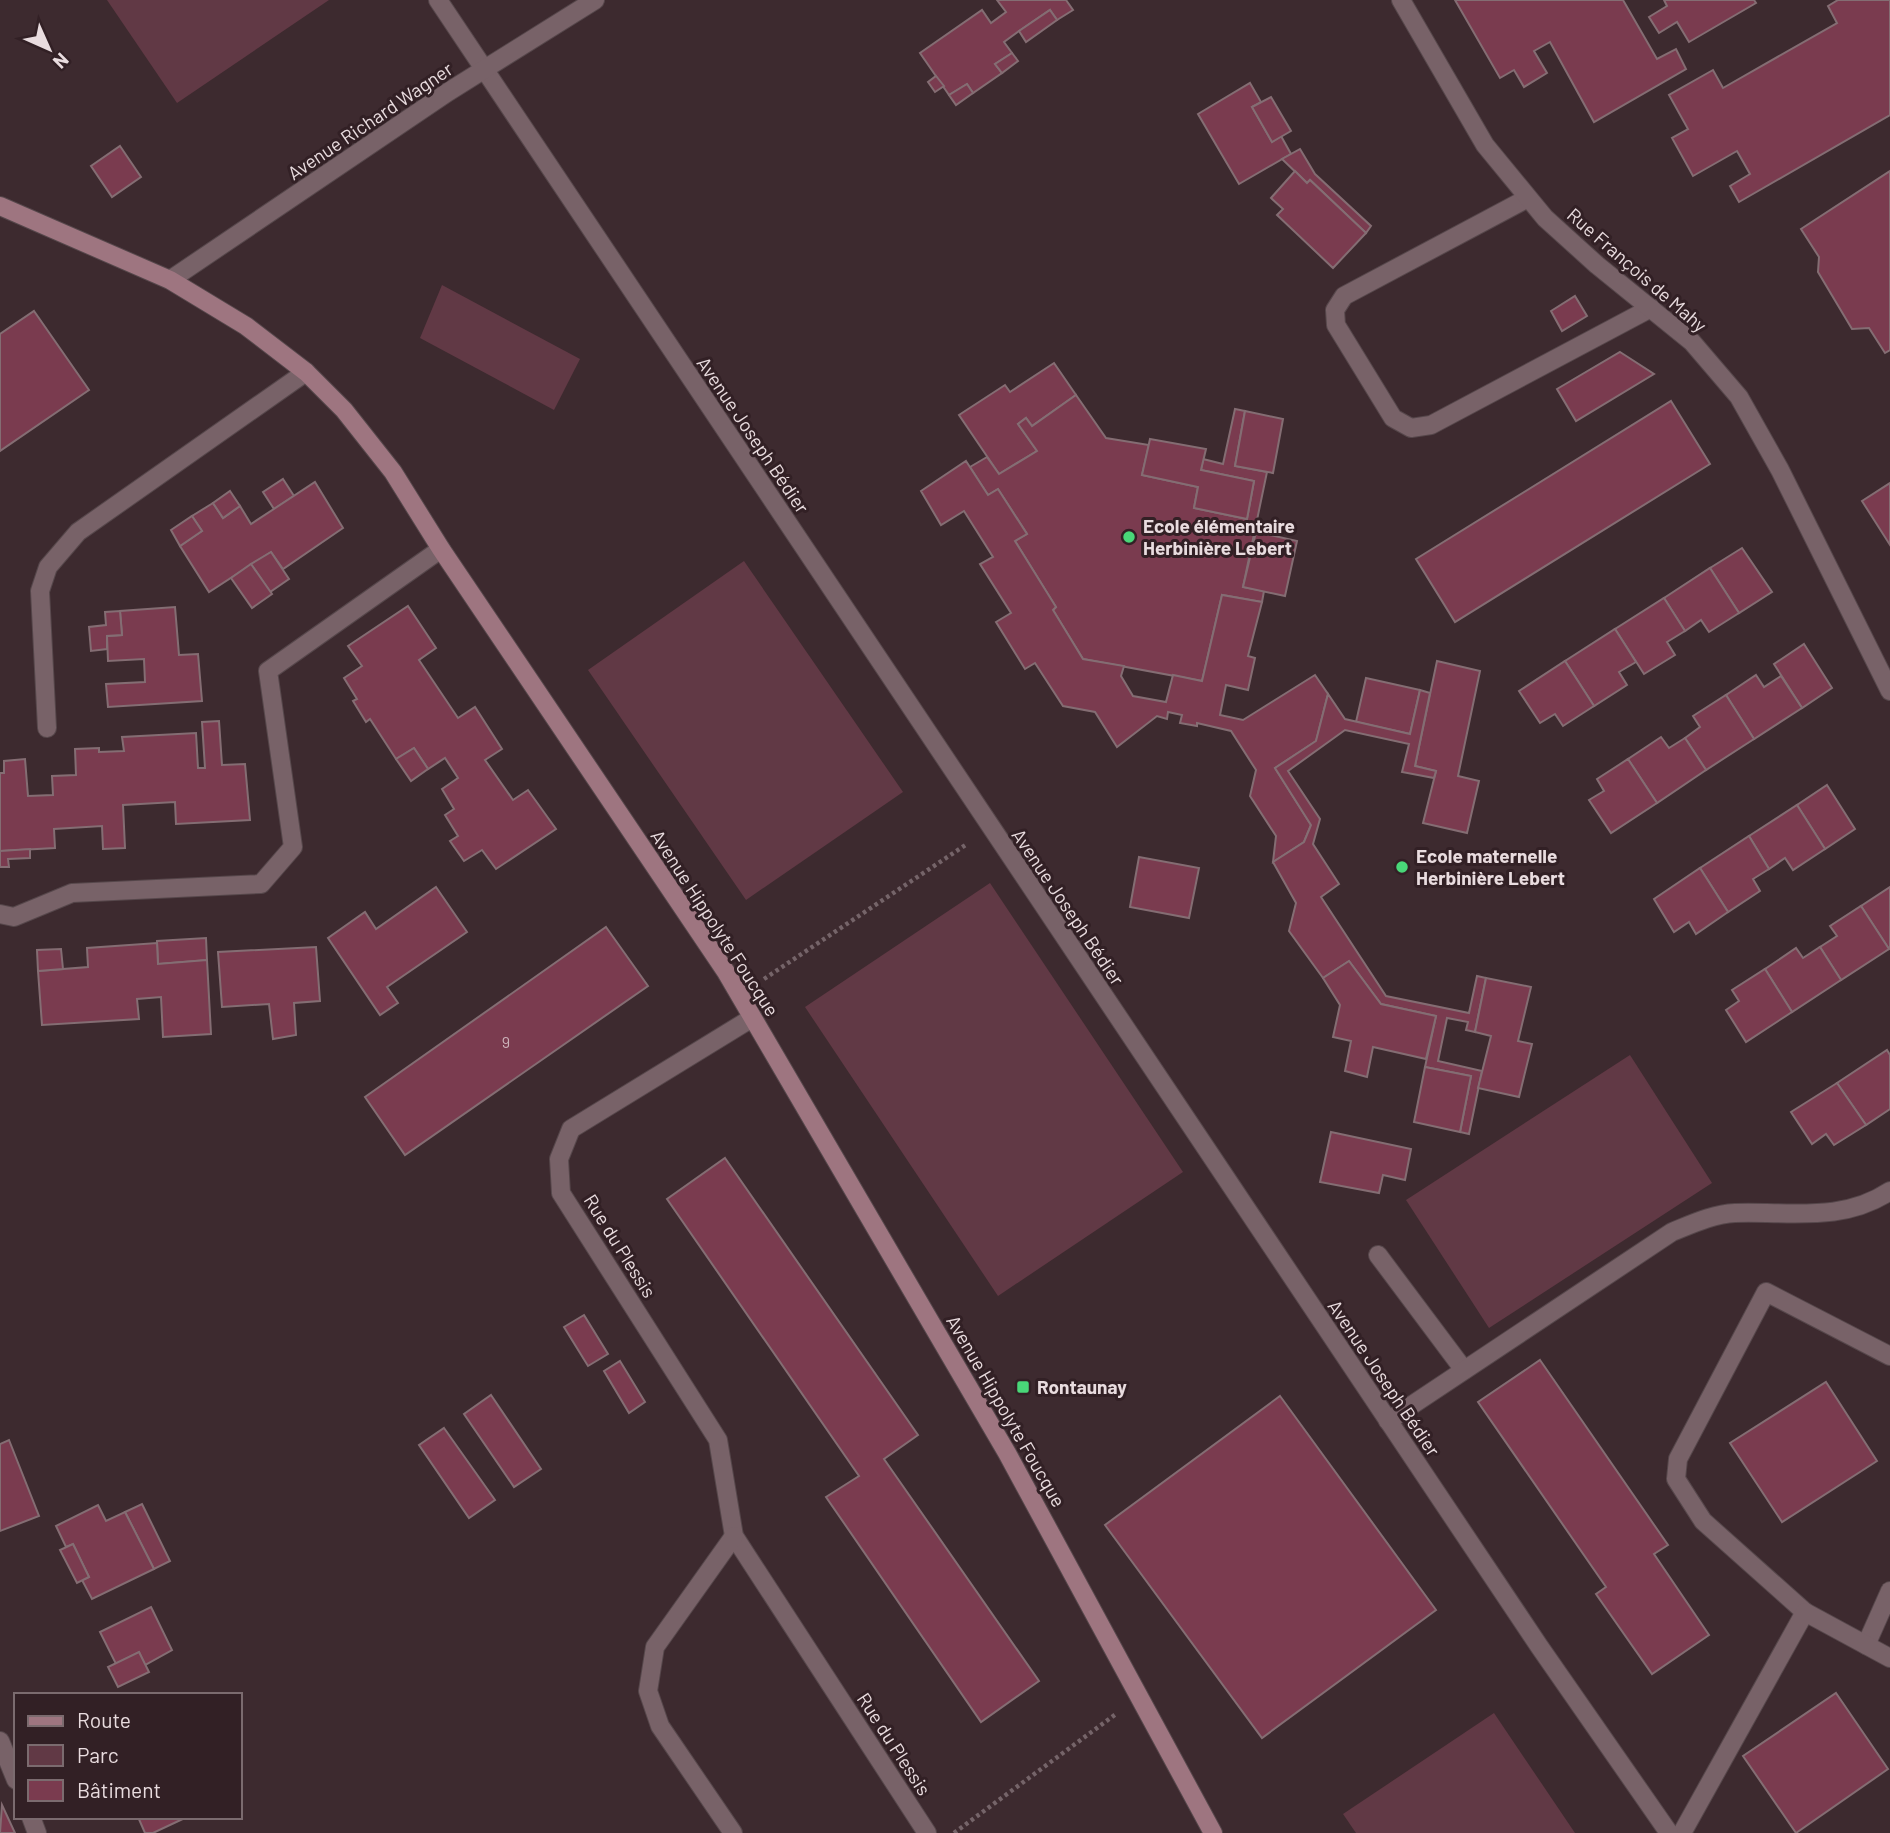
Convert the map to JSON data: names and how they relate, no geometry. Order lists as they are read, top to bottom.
{
  "streets": {
    "street": [
      "Avenue Richard Wagner",
      "Rue François de Mahy",
      "Avenue Joseph Bédier",
      "Avenue Hippolyte Foucque",
      "Rue du Plessis"
    ]
  },
  "crossings": [
    ["Avenue Richard Wagner", "Avenue Joseph Bédier"],
    ["Avenue Richard Wagner", "Avenue Hippolyte Foucque"],
    ["Avenue Hippolyte Foucque", "Rue du Plessis"]
  ],
  "places": {
    "other": ["Ecole élémentaire Herbinière Lebert", "Ecole maternelle Herbinière Lebert"],
    "transit": ["Rontaunay"]
  },
  "house_numbers": ["9"],
  "legend": ["Route", "Parc", "Bâtiment"],
  "north": "bottom right"
}
